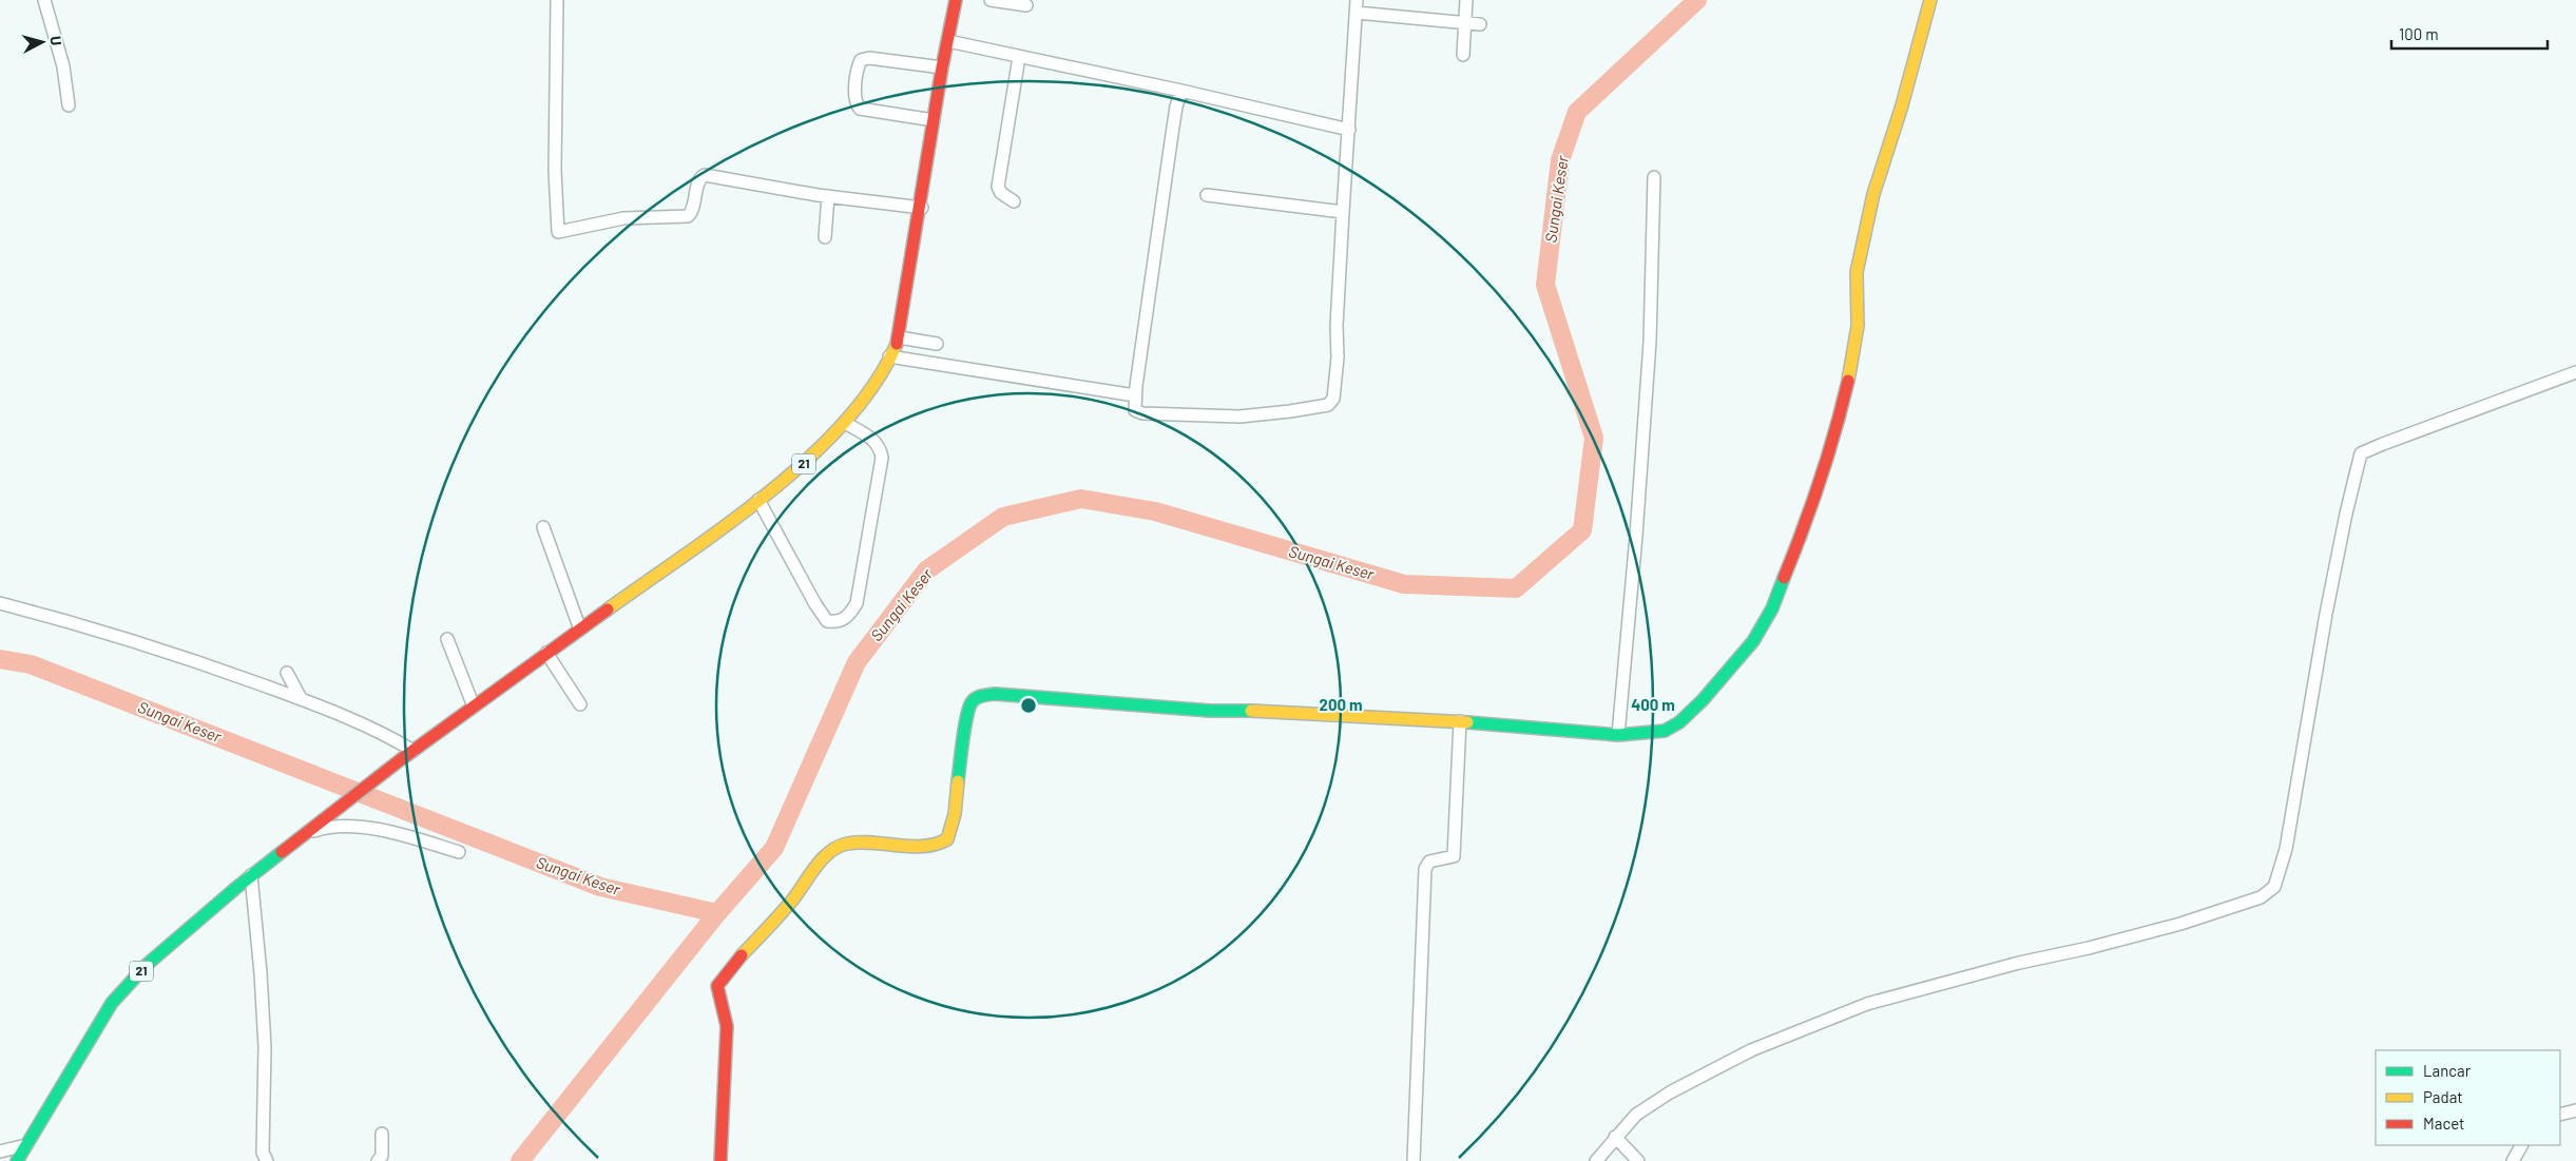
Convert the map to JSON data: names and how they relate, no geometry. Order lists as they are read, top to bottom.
{
  "streets": {
    "main road": ["21"]
  },
  "water": ["Sungai Keser"],
  "legend": ["Lancar", "Padat", "Macet"],
  "scale_bar": "100 m",
  "north": "right",
  "rings": ["200 m", "400 m"]
}
